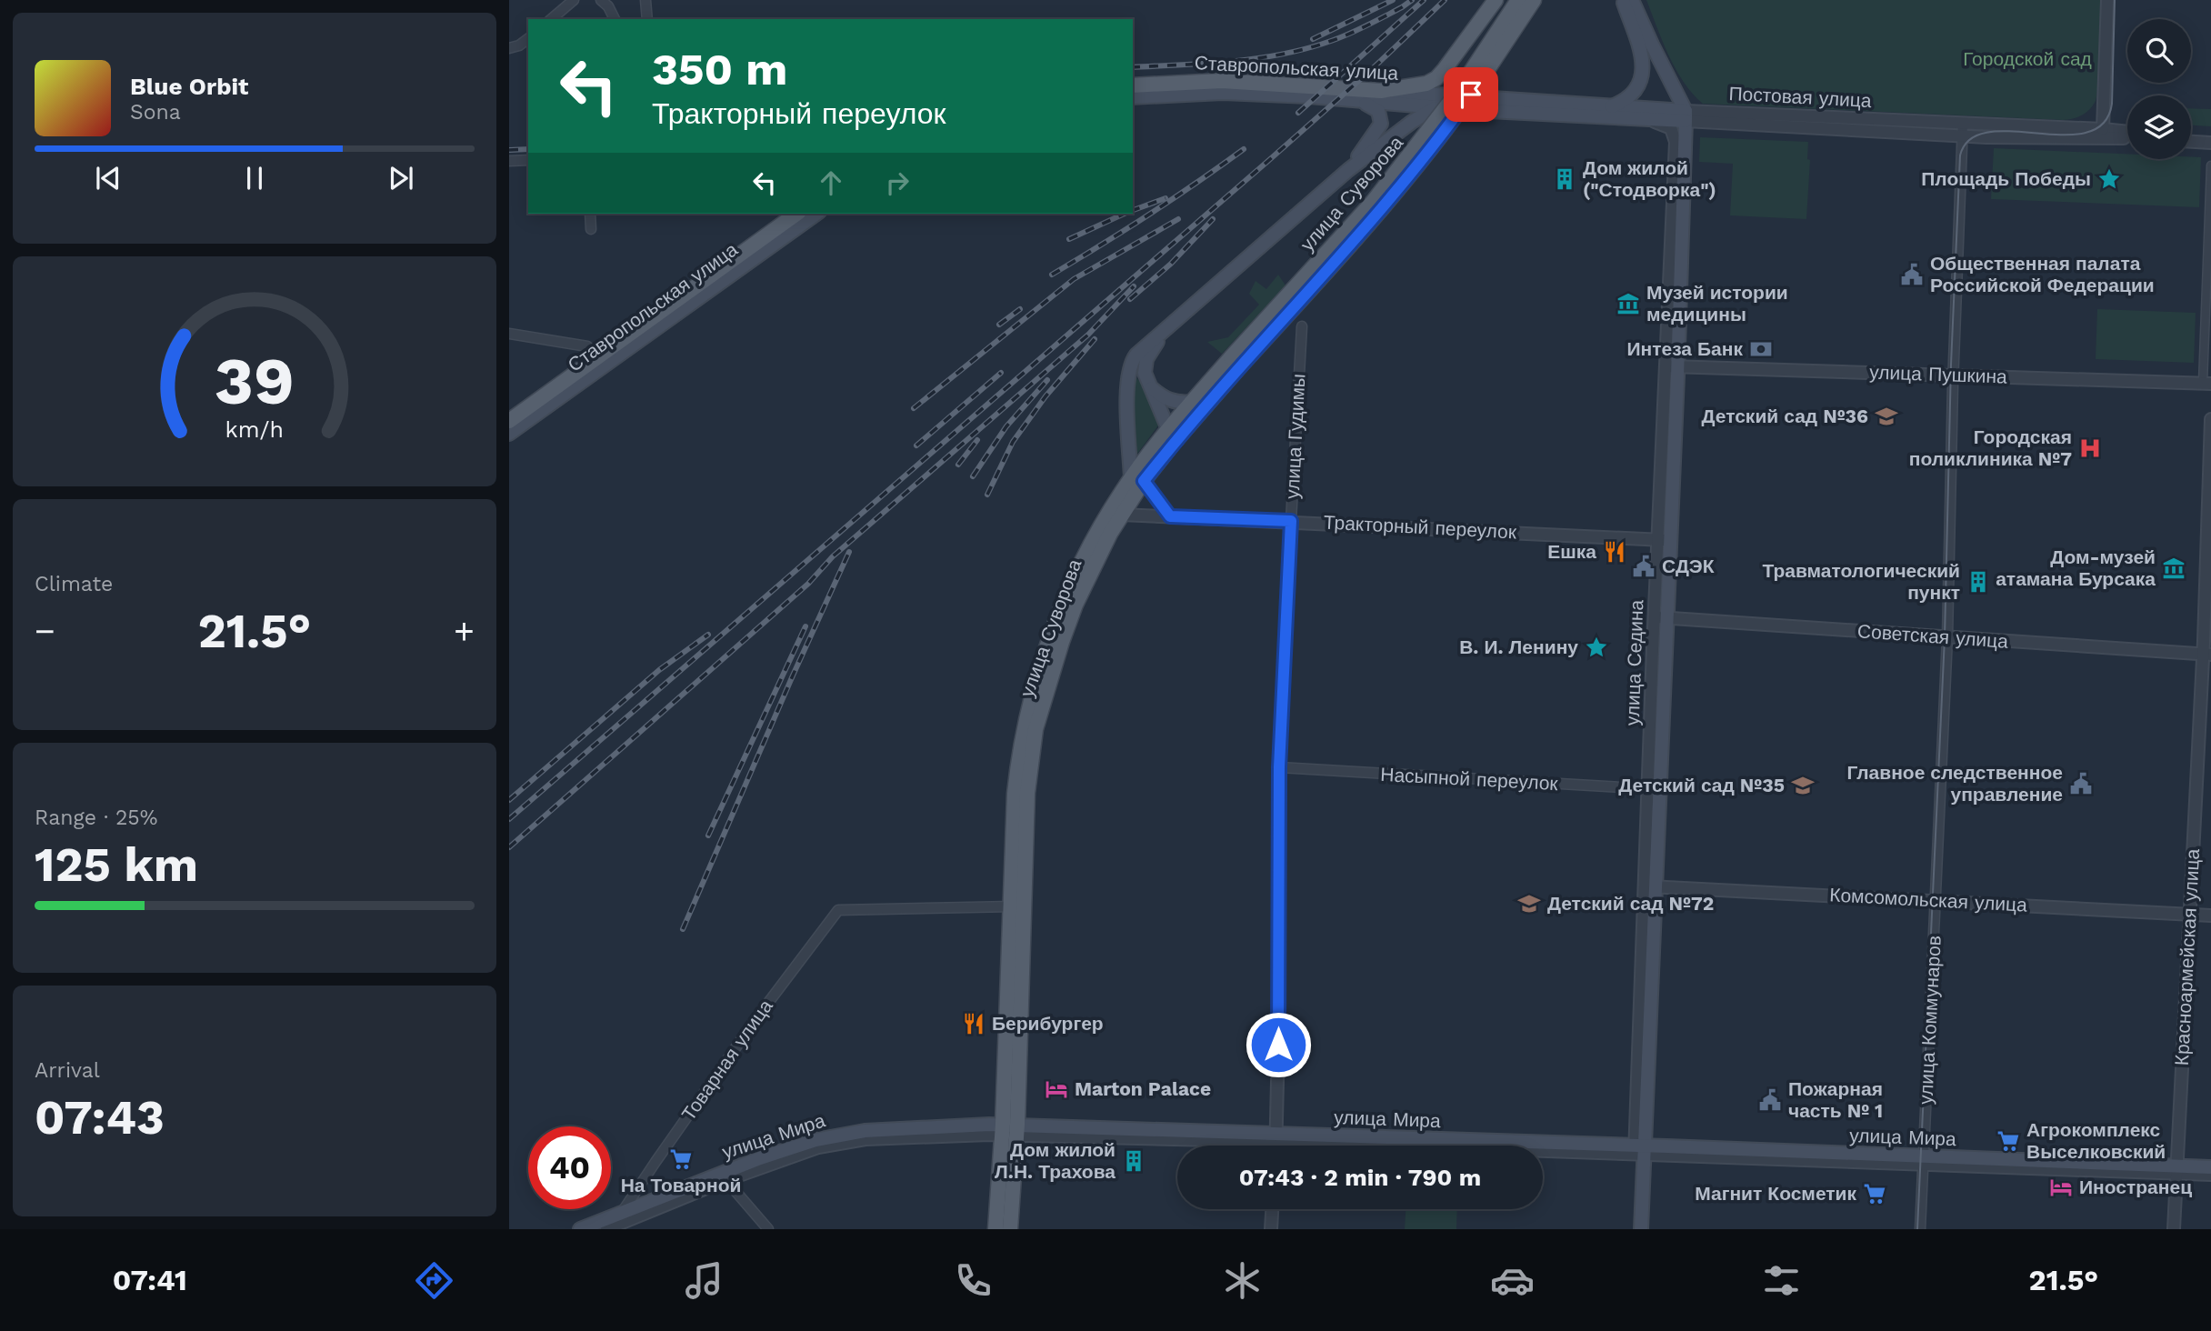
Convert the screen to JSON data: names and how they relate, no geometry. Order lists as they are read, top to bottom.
{
  "streets": {
    "main road": [
      "Ставропольская улица",
      "Постовая улица",
      "улица Суворова",
      "улица Седина",
      "улица Мира"
    ],
    "street": [
      "улица Пушкина",
      "улица Гудимы",
      "Тракторный переулок",
      "Советская улица",
      "Насыпной переулок",
      "Комсомольская улица",
      "Красноармейская улица",
      "улица Коммунаров",
      "Товарная улица"
    ]
  },
  "crossings": [
    ["Ставропольская улица", "Постовая улица"],
    ["Ставропольская улица", "улица Суворова"],
    ["Постовая улица", "улица Седина"],
    ["Постовая улица", "улица Коммунаров"],
    ["улица Суворова", "Тракторный переулок"],
    ["улица Суворова", "Товарная улица"],
    ["улица Суворова", "улица Мира"],
    ["улица Пушкина", "улица Седина"],
    ["улица Пушкина", "улица Коммунаров"],
    ["улица Гудимы", "Тракторный переулок"],
    ["улица Гудимы", "Насыпной переулок"],
    ["улица Гудимы", "улица Мира"],
    ["Тракторный переулок", "улица Седина"],
    ["Советская улица", "улица Седина"],
    ["Советская улица", "Красноармейская улица"],
    ["Советская улица", "улица Коммунаров"],
    ["улица Седина", "Насыпной переулок"],
    ["улица Седина", "Комсомольская улица"],
    ["улица Седина", "улица Мира"],
    ["Комсомольская улица", "Красноармейская улица"],
    ["Комсомольская улица", "улица Коммунаров"],
    ["Красноармейская улица", "улица Мира"],
    ["улица Коммунаров", "улица Мира"],
    ["Товарная улица", "улица Мира"]
  ],
  "parks": ["Городской сад"],
  "places": {
    "building": ["Дом жилой (\"Стодворка\")", "Травматологический пункт", "Дом жилой Л.Н. Трахова"],
    "place": ["Площадь Победы", "В. И. Ленину"],
    "public building": [
      "Общественная палата Российской Федерации",
      "СДЭК",
      "Главное следственное управление",
      "Пожарная часть № 1"
    ],
    "museum": ["Музей истории медицины", "Дом-музей атамана Бурсака"],
    "bank": ["Интеза Банк"],
    "school or university": ["Детский сад №36", "Детский сад №35", "Детский сад №72"],
    "hospital": ["Городская поликлиника №7"],
    "restaurant": ["Ешка", "Берибургер"],
    "hotel": ["Marton Palace", "Иностранец"],
    "supermarket": ["Агрокомплекс Выселковский", "На Товарной", "Магнит Косметик"]
  },
  "page": {
    "turn": ["350 m", "Тракторный переулок"],
    "song": ["Blue Orbit", "Sona"],
    "tile": [
      "Climate",
      ["Range · 25%", "125 km"],
      ["Arrival", "07:43"]
    ],
    "heat": ["−", "21.5°", "+"],
    "limit": "40",
    "trip": "07:43 · 2 min · 790 m",
    "tabs": ["07:41", "21.5°"],
    "gauge": ["39", "km/h"]
  }
}
